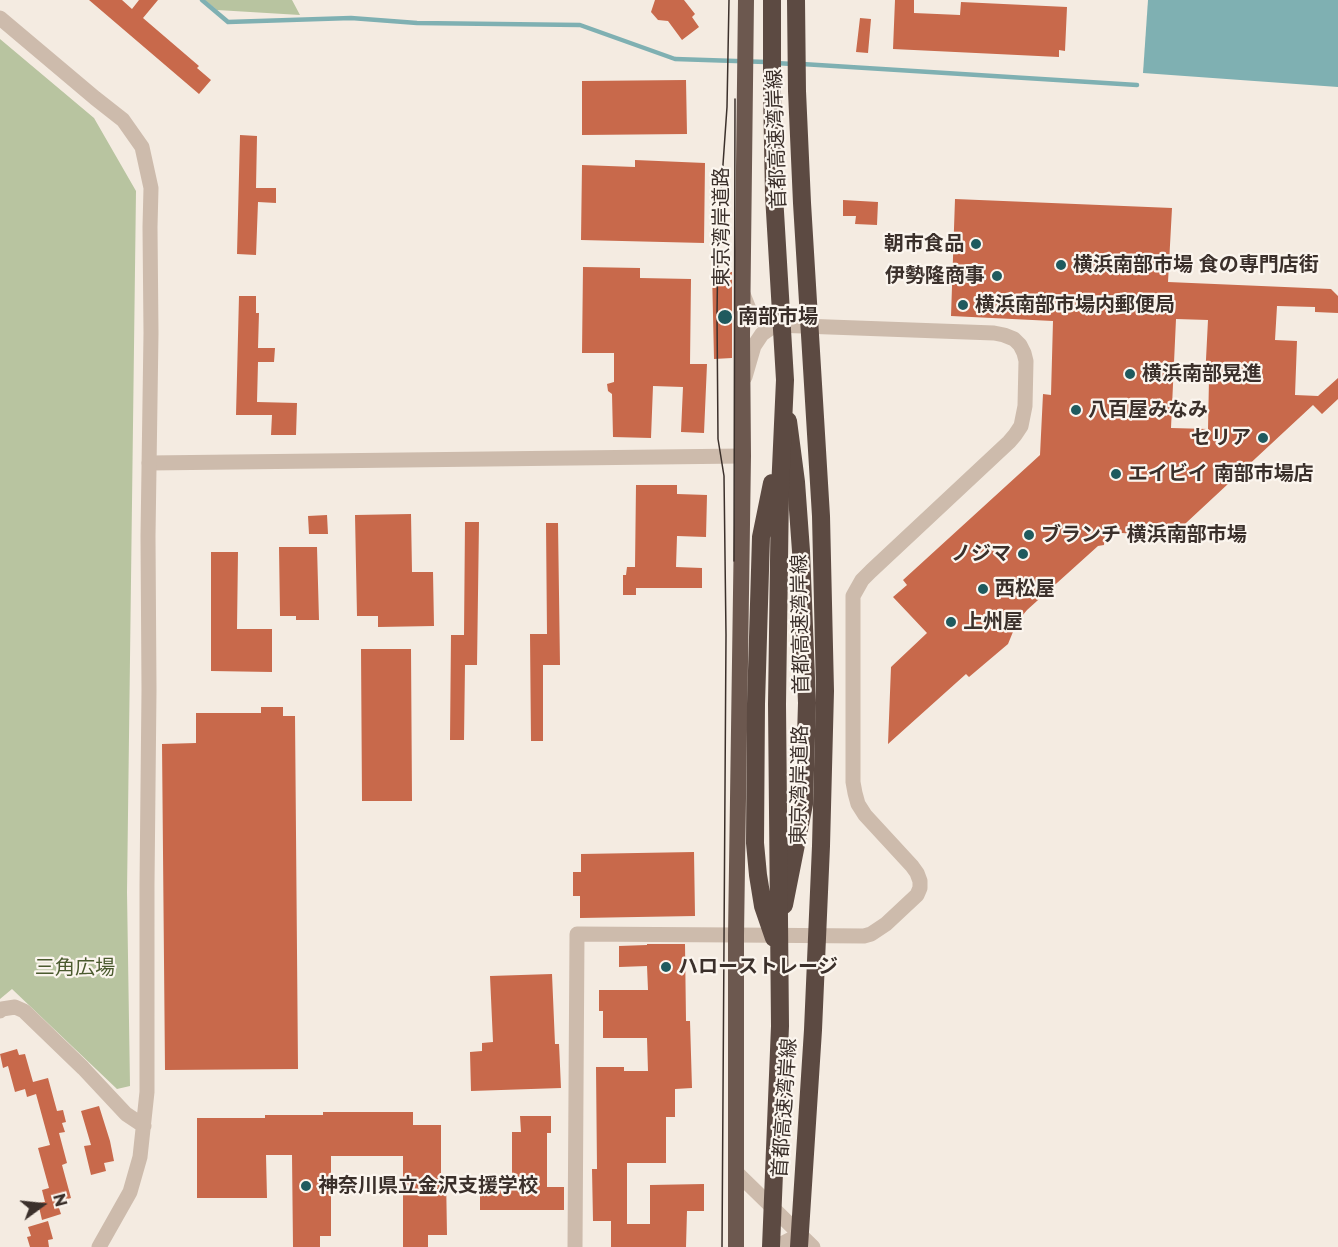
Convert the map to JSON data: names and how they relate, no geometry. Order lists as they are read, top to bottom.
{
  "streets": {
    "highway": ["首都高速湾岸線", "東京湾岸道路"]
  },
  "crossings": [
    ["首都高速湾岸線", "東京湾岸道路"]
  ],
  "parks": ["三角広場"],
  "places": [
    "朝市食品",
    "横浜南部市場 食の専門店街",
    "伊勢隆商事",
    "横浜南部市場内郵便局",
    "南部市場",
    "横浜南部晃進",
    "八百屋みなみ",
    "セリア",
    "エイビイ 南部市場店",
    "ブランチ 横浜南部市場",
    "ノジマ",
    "西松屋",
    "上州屋",
    "ハローストレージ",
    "神奈川県立金沢支援学校"
  ],
  "north": "right"
}
